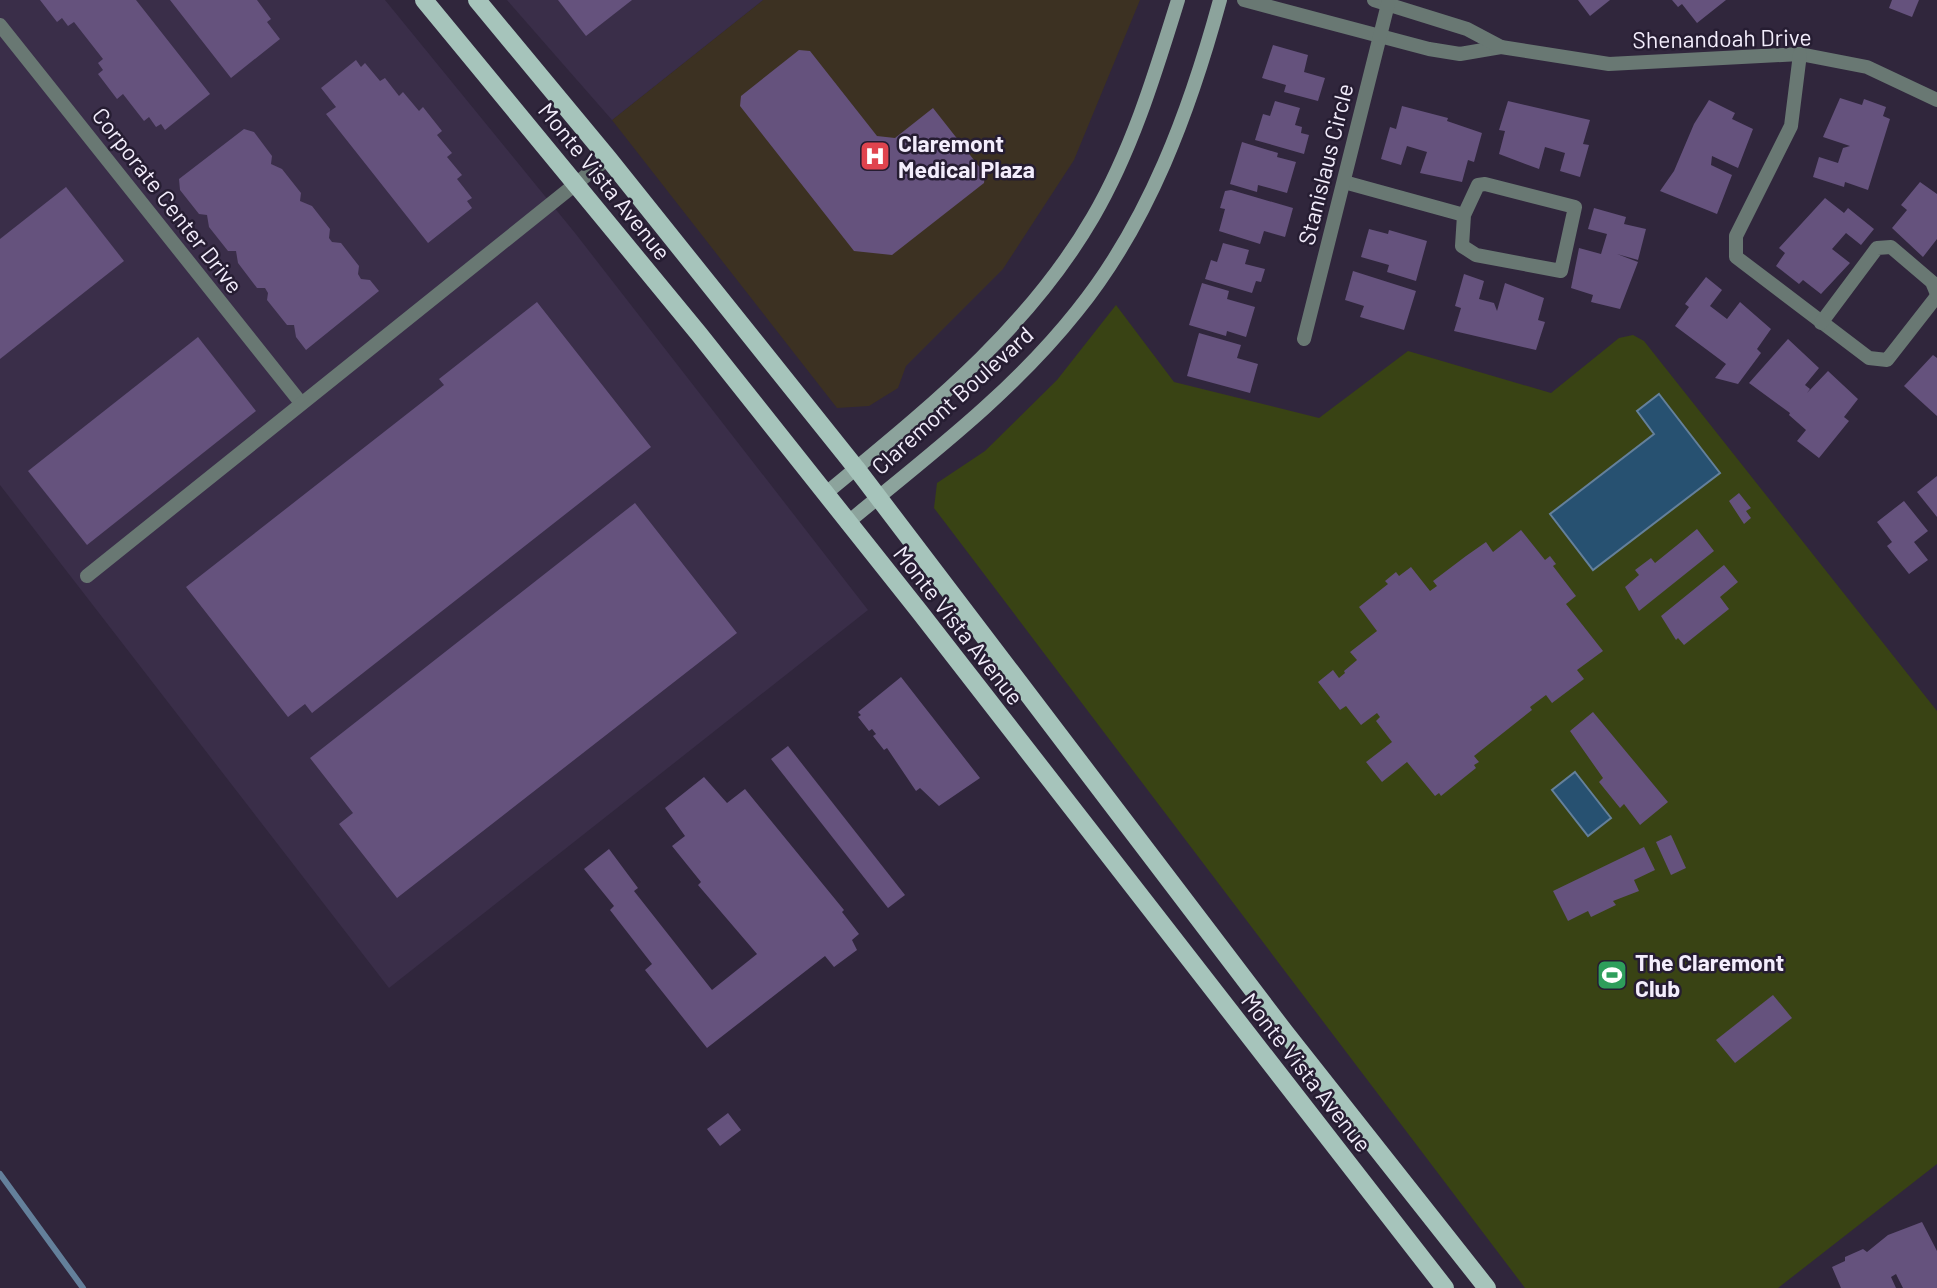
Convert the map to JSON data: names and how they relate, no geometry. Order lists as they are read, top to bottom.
{
  "streets": {
    "main road": ["Monte Vista Avenue", "Claremont Boulevard"],
    "street": ["Shenandoah Drive", "Stanislaus Circle", "Corporate Center Drive"]
  },
  "crossings": [
    ["Shenandoah Drive", "Stanislaus Circle"],
    ["Monte Vista Avenue", "Claremont Boulevard"]
  ],
  "places": {
    "hospital": ["Claremont Medical Plaza"],
    "sports": ["The Claremont Club"]
  }
}
